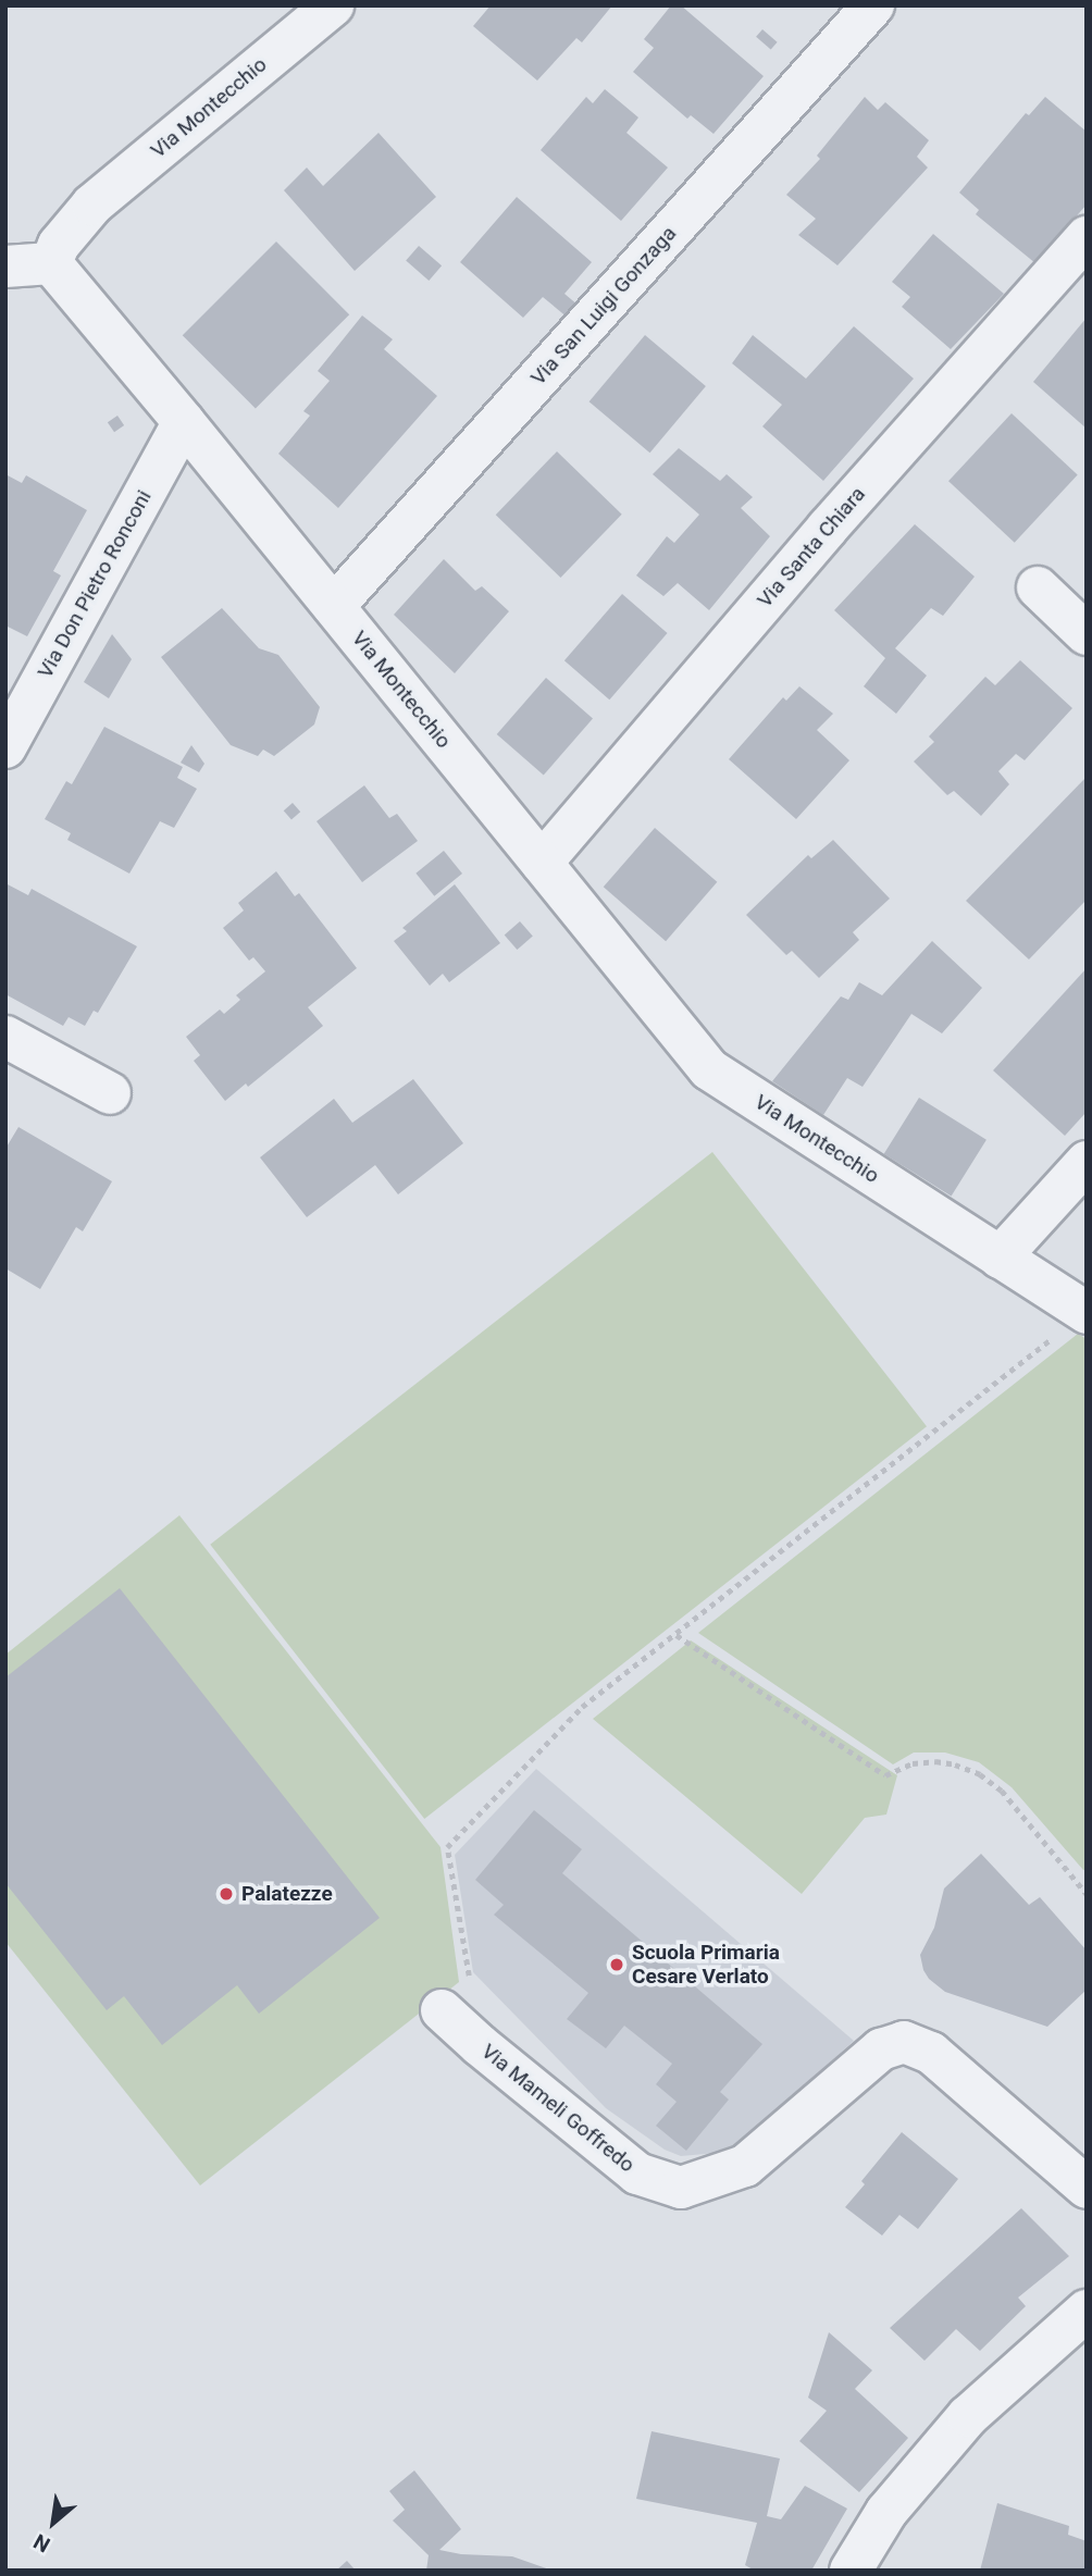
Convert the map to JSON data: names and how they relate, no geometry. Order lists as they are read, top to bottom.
{
  "streets": {
    "street": [
      "Via Montecchio",
      "Via San Luigi Gonzaga",
      "Via Santa Chiara",
      "Via Don Pietro Ronconi",
      "Via Mameli Goffredo"
    ]
  },
  "crossings": [
    ["Via Montecchio", "Via San Luigi Gonzaga"],
    ["Via Montecchio", "Via Santa Chiara"],
    ["Via Montecchio", "Via Don Pietro Ronconi"]
  ],
  "places": ["Palatezze", "Scuola Primaria Cesare Verlato"],
  "north": "bottom left"
}
